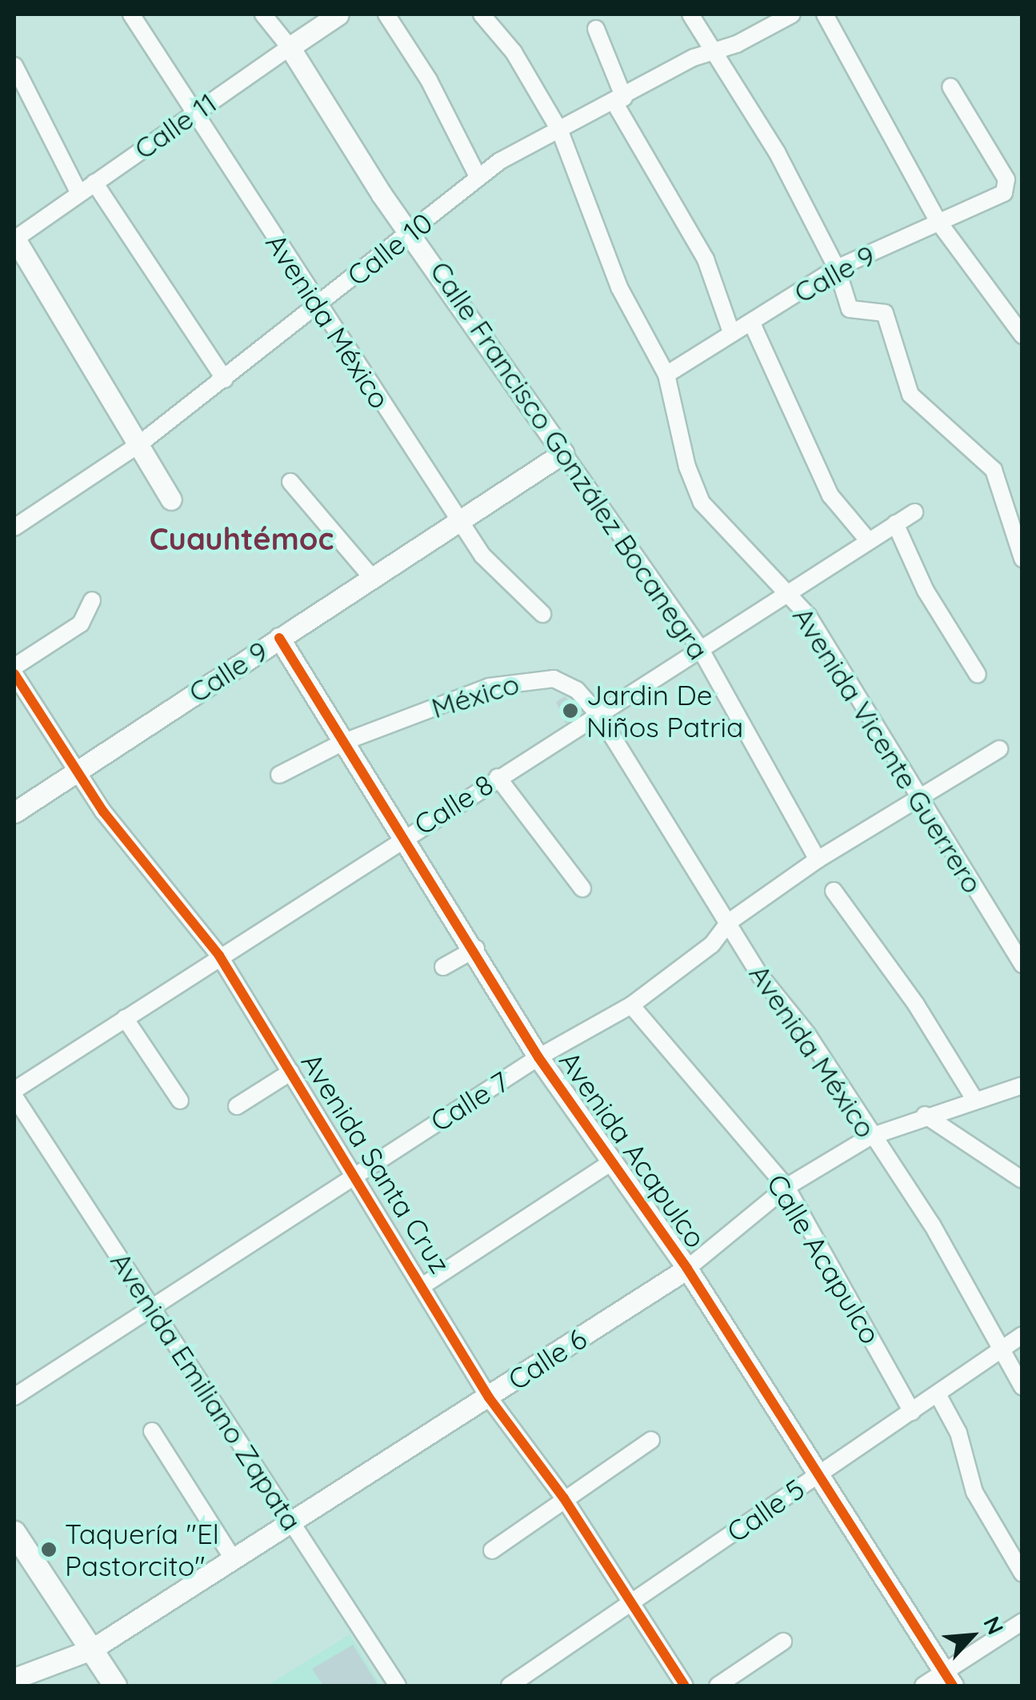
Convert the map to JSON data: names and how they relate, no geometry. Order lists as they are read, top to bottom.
{
  "streets": {
    "street": [
      "Calle 11",
      "Calle 10",
      "Calle 9",
      "Avenida México",
      "Calle Francisco González Bocanegra",
      "México",
      "Avenida Vicente Guerrero",
      "Calle 8",
      "Calle 7",
      "Avenida Acapulco",
      "Avenida Santa Cruz",
      "Calle Acapulco",
      "Calle 6",
      "Avenida Emiliano Zapata",
      "Calle 5"
    ]
  },
  "crossings": [
    ["Calle 11", "Avenida México"],
    ["Calle 11", "Calle Francisco González Bocanegra"],
    ["Calle 10", "Avenida México"],
    ["Calle 10", "Calle Francisco González Bocanegra"],
    ["Calle 10", "Avenida Vicente Guerrero"],
    ["Calle 9", "Avenida México"],
    ["Calle 9", "Calle Francisco González Bocanegra"],
    ["Calle 9", "Avenida Vicente Guerrero"],
    ["Calle 9", "Avenida Acapulco"],
    ["Calle 9", "Avenida Santa Cruz"],
    ["Avenida México", "México"],
    ["Avenida México", "Calle 8"],
    ["Avenida México", "Calle 7"],
    ["Avenida México", "Calle 6"],
    ["Avenida México", "Calle 5"],
    ["Calle Francisco González Bocanegra", "Calle 8"],
    ["Calle Francisco González Bocanegra", "Calle 7"],
    ["México", "Calle 8"],
    ["México", "Avenida Acapulco"],
    ["Avenida Vicente Guerrero", "Calle 8"],
    ["Avenida Vicente Guerrero", "Calle 7"],
    ["Calle 8", "Avenida Acapulco"],
    ["Calle 8", "Avenida Santa Cruz"],
    ["Calle 7", "Avenida Acapulco"],
    ["Calle 7", "Avenida Santa Cruz"],
    ["Calle 7", "Calle Acapulco"],
    ["Calle 7", "Avenida Emiliano Zapata"],
    ["Avenida Acapulco", "Calle 6"],
    ["Avenida Acapulco", "Calle 5"],
    ["Avenida Santa Cruz", "Calle 6"],
    ["Avenida Santa Cruz", "Calle 5"],
    ["Calle Acapulco", "Calle 6"],
    ["Calle Acapulco", "Calle 5"],
    ["Calle 6", "Avenida Emiliano Zapata"]
  ],
  "districts": ["Cuauhtémoc"],
  "places": ["Jardin De Niños Patria", "Taquería \"El Pastorcito\""],
  "north": "top right"
}
